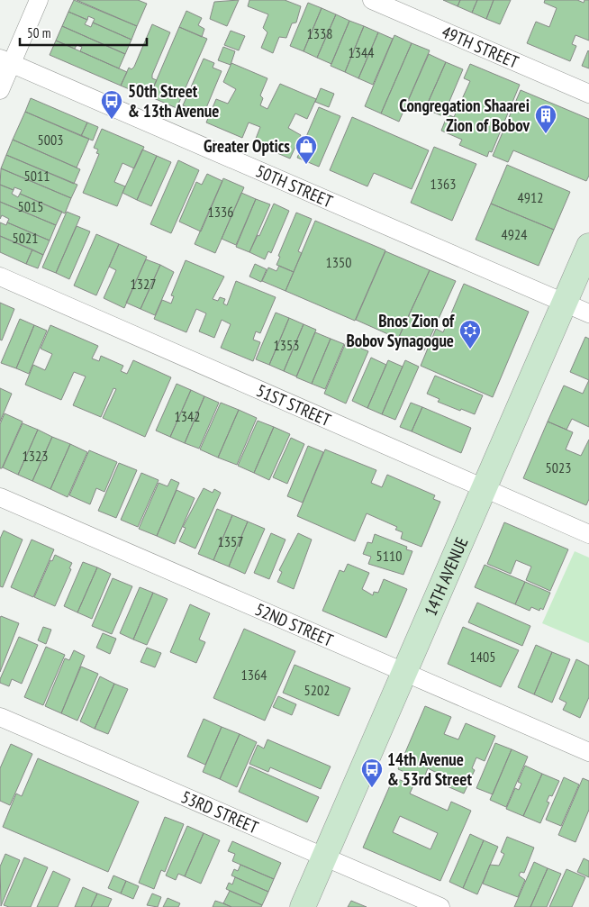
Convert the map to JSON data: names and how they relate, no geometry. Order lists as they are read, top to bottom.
{
  "streets": {
    "main road": ["14TH AVENUE"],
    "street": [
      "49TH STREET",
      "50TH STREET",
      "51ST STREET",
      "52ND STREET",
      "53RD STREET"
    ]
  },
  "crossings": [
    ["50TH STREET", "14TH AVENUE"],
    ["51ST STREET", "14TH AVENUE"],
    ["14TH AVENUE", "52ND STREET"],
    ["14TH AVENUE", "53RD STREET"]
  ],
  "places": {
    "bus stop": ["50th Street & 13th Avenue", "14th Avenue & 53rd Street"],
    "building": ["Congregation Shaarei Zion of Bobov"],
    "shop": ["Greater Optics"],
    "synagogue": ["Bnos Zion of Bobov Synagogue"]
  },
  "house_numbers": [
    "1338",
    "1344",
    "5003",
    "5011",
    "1363",
    "4912",
    "5015",
    "1336",
    "4924",
    "5021",
    "1350",
    "1327",
    "1353",
    "1342",
    "1323",
    "5023",
    "1357",
    "5110",
    "1405",
    "1364",
    "5202"
  ],
  "scale_bar": "50 m"
}
